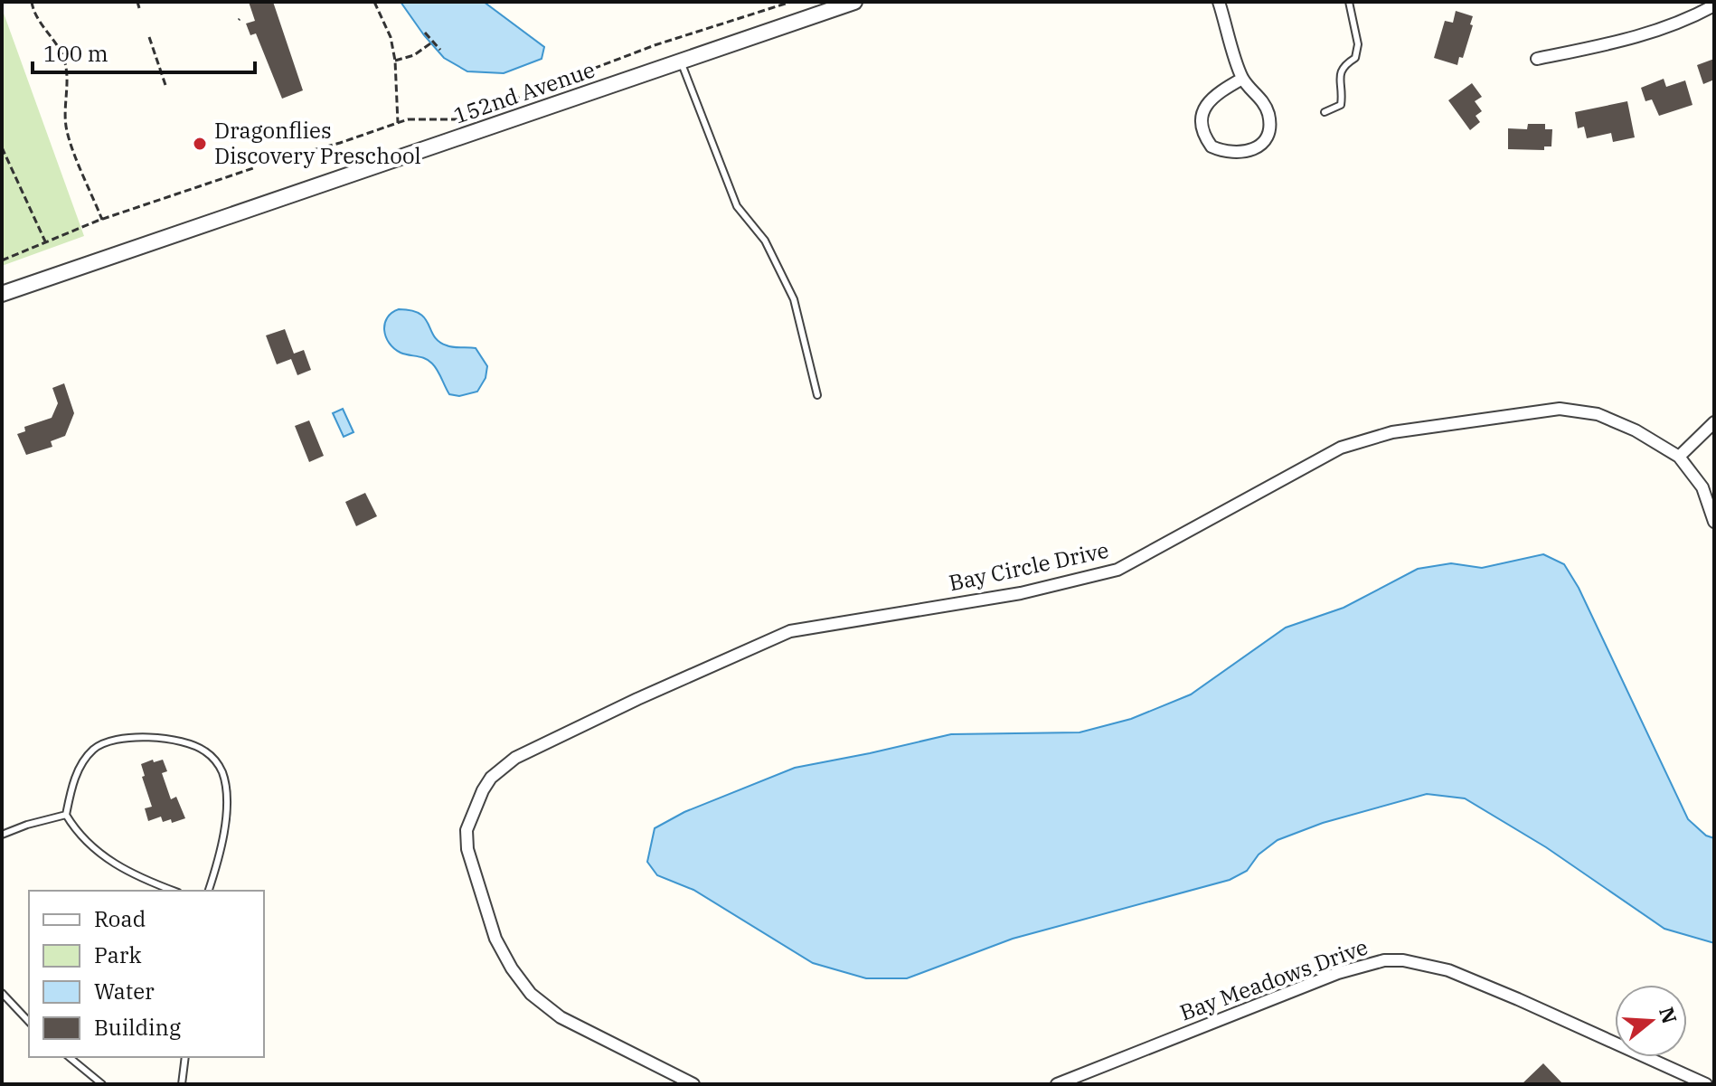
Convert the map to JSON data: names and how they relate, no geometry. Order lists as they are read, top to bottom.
{
  "streets": {
    "street": ["152nd Avenue", "Bay Circle Drive", "Bay Meadows Drive"]
  },
  "places": ["Dragonflies Discovery Preschool"],
  "legend": [
    "Road",
    "Park",
    "Water",
    "Building"
  ],
  "scale_bar": "100 m",
  "north": "right"
}
